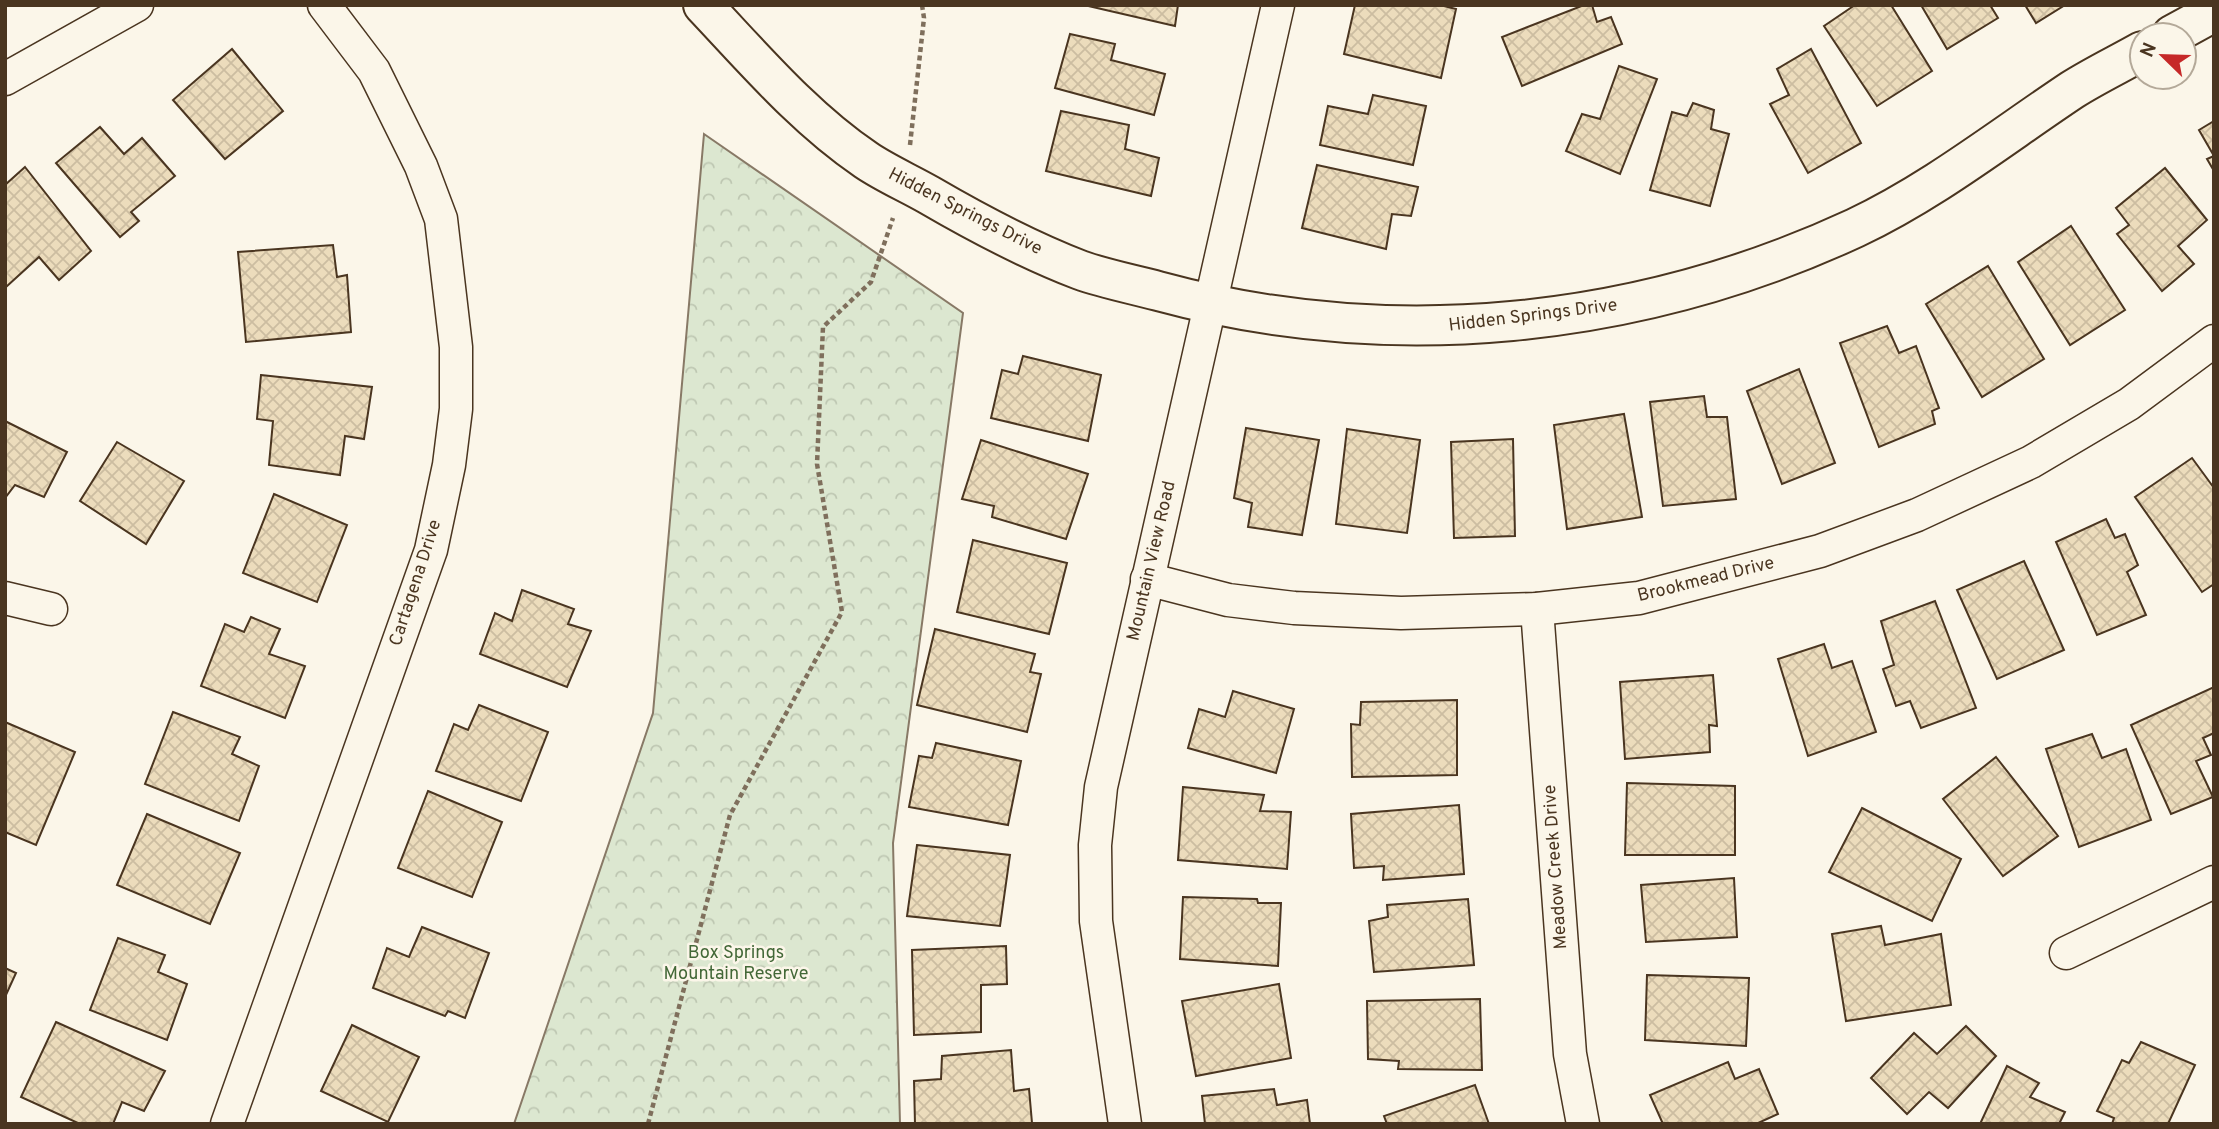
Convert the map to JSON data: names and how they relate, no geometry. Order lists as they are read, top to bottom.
{
  "streets": {
    "street": [
      "Hidden Springs Drive",
      "Mountain View Road",
      "Brookmead Drive",
      "Cartagena Drive",
      "Meadow Creek Drive"
    ]
  },
  "crossings": [
    ["Hidden Springs Drive", "Mountain View Road"],
    ["Mountain View Road", "Brookmead Drive"],
    ["Brookmead Drive", "Meadow Creek Drive"]
  ],
  "parks": ["Box Springs Mountain Reserve"],
  "north": "top left"
}
